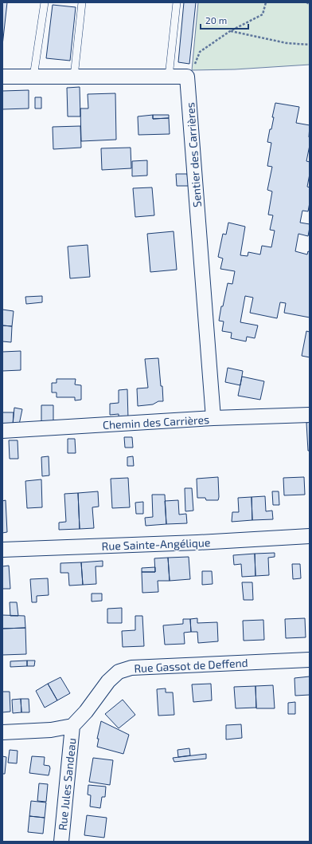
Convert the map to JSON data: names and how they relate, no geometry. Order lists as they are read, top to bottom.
{
  "streets": {
    "street": [
      "Sentier des Carrières",
      "Chemin des Carrières",
      "Rue Sainte-Angélique",
      "Rue Gassot de Deffend",
      "Rue Jules Sandeau"
    ]
  },
  "crossings": [
    ["Sentier des Carrières", "Chemin des Carrières"],
    ["Rue Gassot de Deffend", "Rue Jules Sandeau"]
  ],
  "scale_bar": "20 m"
}
